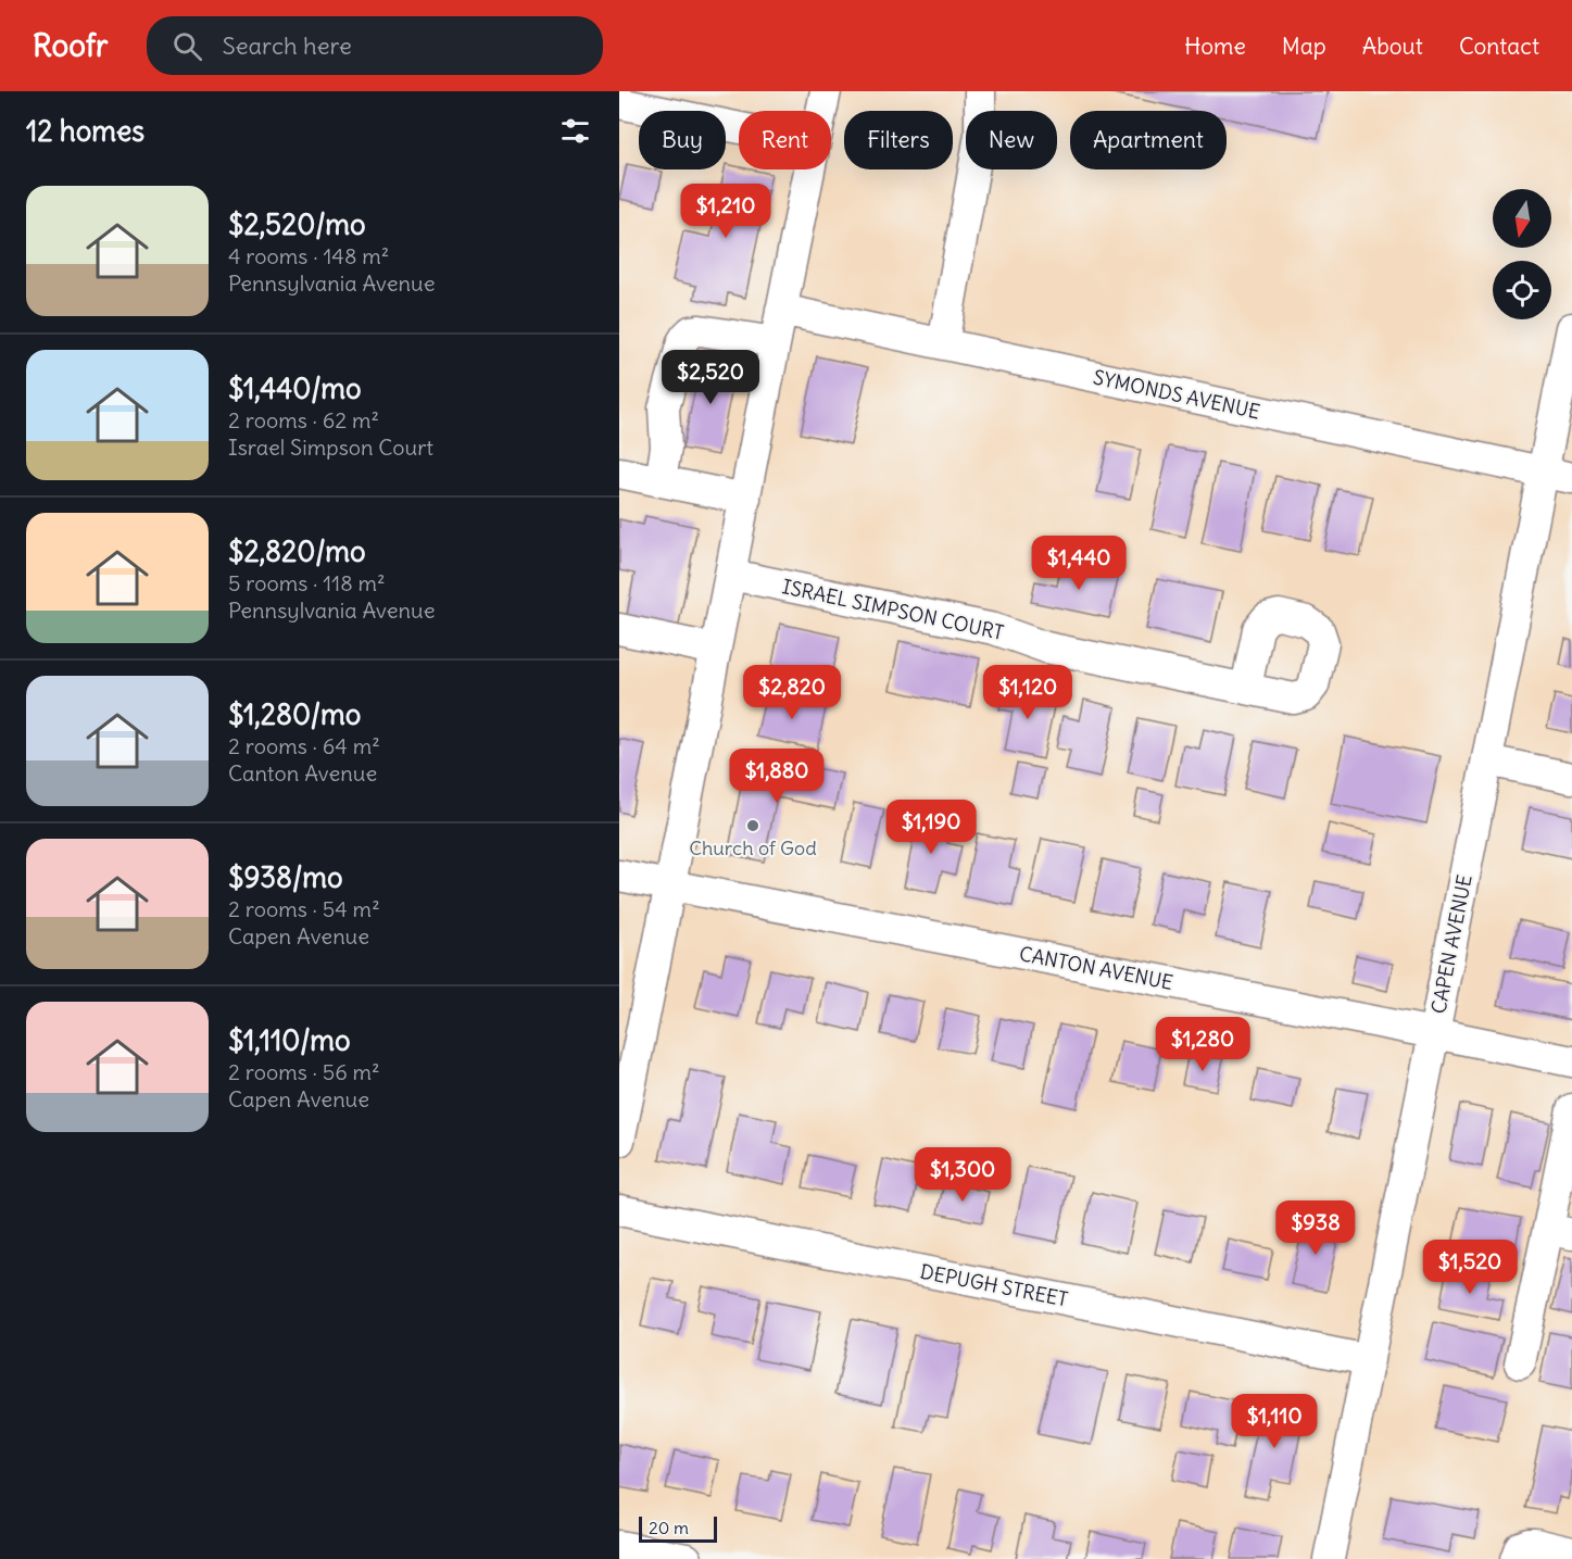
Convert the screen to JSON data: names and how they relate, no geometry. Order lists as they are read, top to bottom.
{
  "streets": {
    "street": [
      "SYMONDS AVENUE",
      "ISRAEL SIMPSON COURT",
      "CAPEN AVENUE",
      "CANTON AVENUE",
      "DEPUGH STREET"
    ]
  },
  "crossings": [
    ["SYMONDS AVENUE", "CAPEN AVENUE"],
    ["CAPEN AVENUE", "CANTON AVENUE"],
    ["CAPEN AVENUE", "DEPUGH STREET"]
  ],
  "places": ["Church of God"],
  "scale_bar": "20 m",
  "north": "bottom",
  "page": {
    "header": "Roofr",
    "search": "Search here",
    "nav": [
      "Home",
      "Map",
      "About",
      "Contact"
    ],
    "heading": "12 homes",
    "chip": [
      "Buy",
      "Rent",
      "Filters",
      "New",
      "Apartment"
    ],
    "list": [
      {
        "name": "$2,520/mo",
        "note": "4 rooms · 148 m² · Pennsylvania Avenue"
      },
      {
        "name": "$1,440/mo",
        "note": "2 rooms · 62 m² · Israel Simpson Court"
      },
      {
        "name": "$2,820/mo",
        "note": "5 rooms · 118 m² · Pennsylvania Avenue"
      },
      {
        "name": "$1,280/mo",
        "note": "2 rooms · 64 m² · Canton Avenue"
      },
      {
        "name": "$938/mo",
        "note": "2 rooms · 54 m² · Capen Avenue"
      },
      {
        "name": "$1,110/mo",
        "note": "2 rooms · 56 m² · Capen Avenue"
      }
    ],
    "price": [
      "$1,210",
      "$2,520",
      "$1,440",
      "$2,820",
      "$1,120",
      "$1,880",
      "$1,190",
      "$1,280",
      "$1,300",
      "$938",
      "$1,520",
      "$1,110"
    ],
    "scale": "20 m"
  }
}
